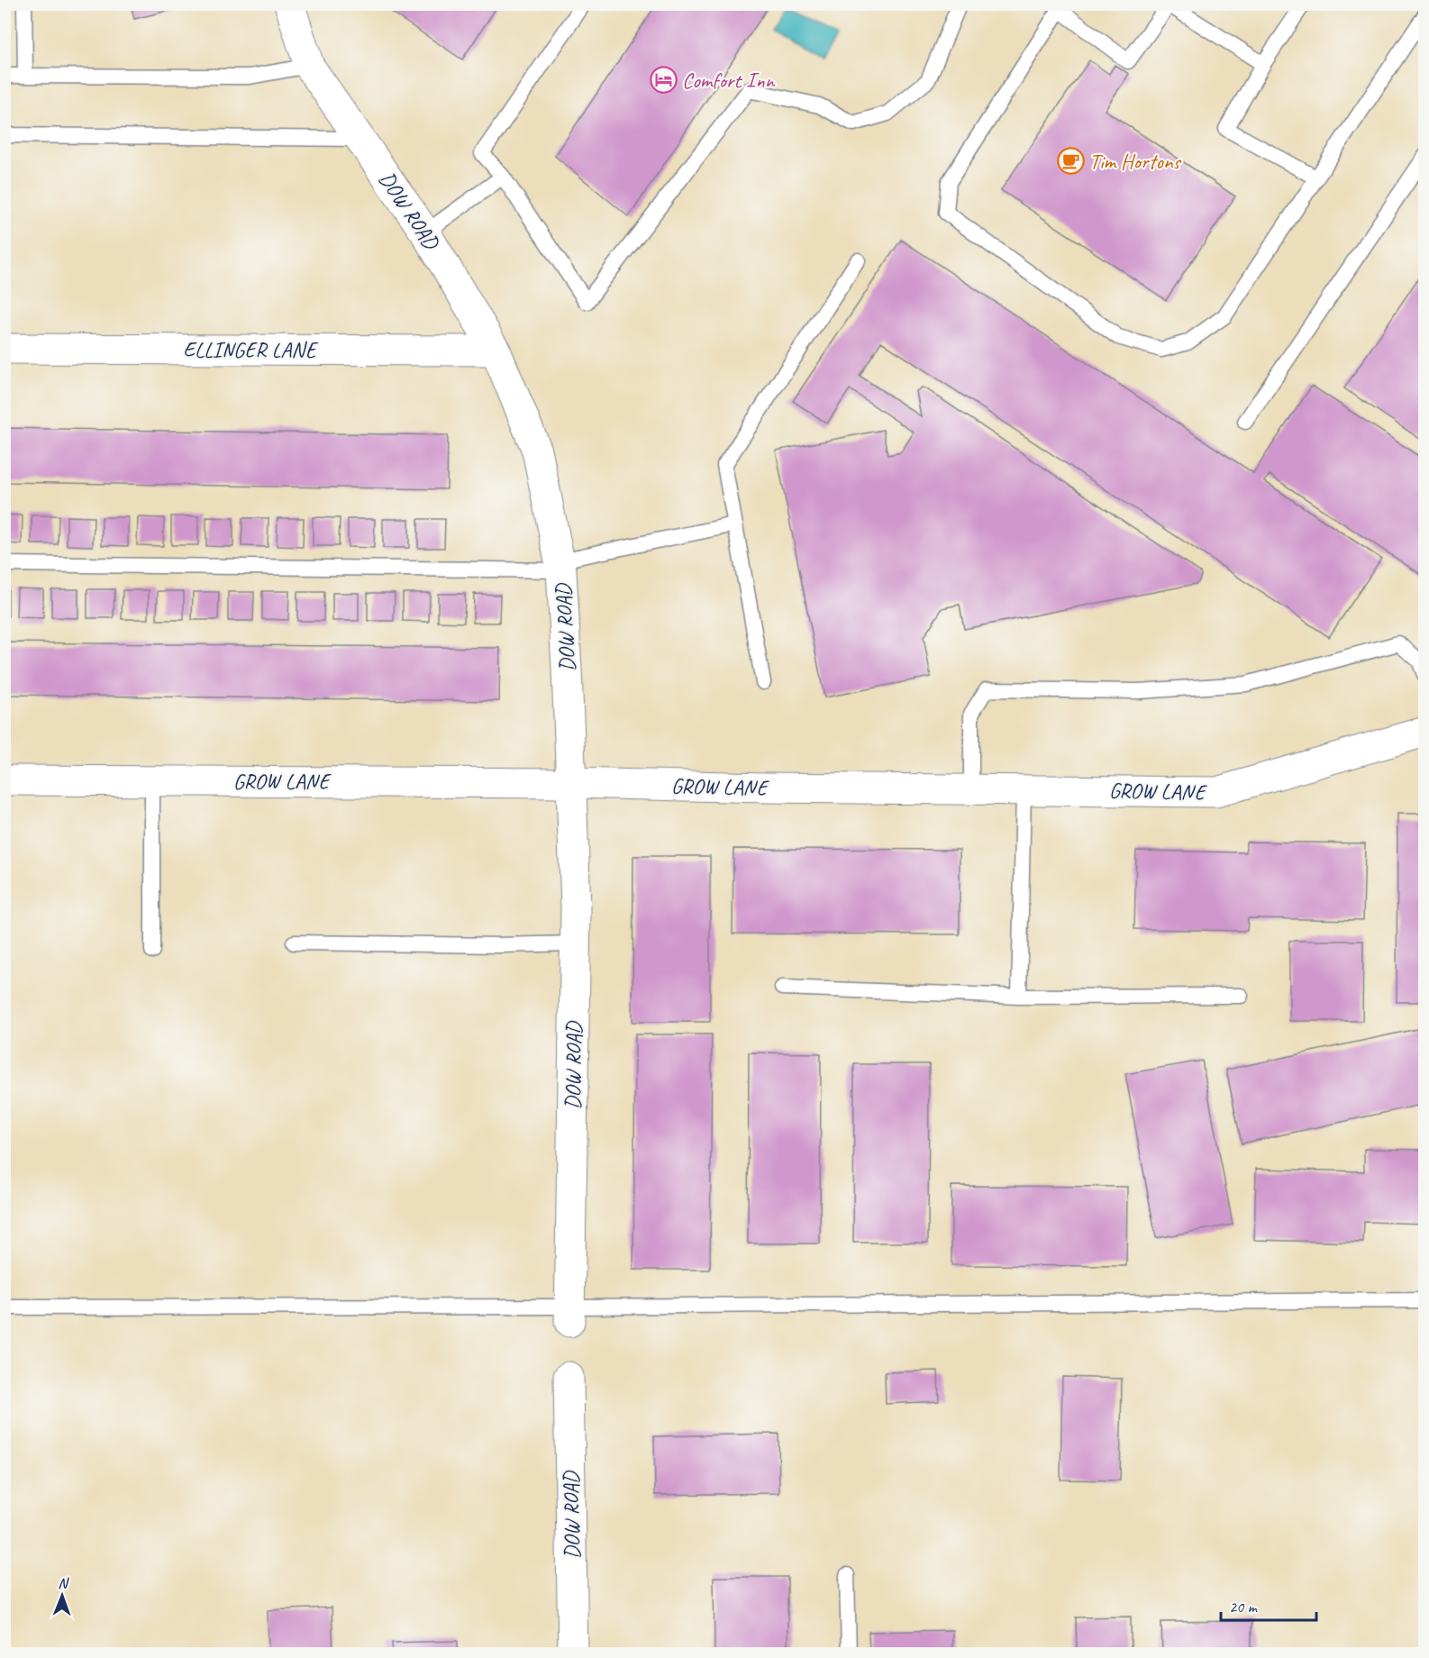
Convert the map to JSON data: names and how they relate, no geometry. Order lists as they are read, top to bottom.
{
  "streets": {
    "street": ["DOW ROAD", "ELLINGER LANE", "GROW LANE"]
  },
  "crossings": [
    ["DOW ROAD", "ELLINGER LANE"],
    ["DOW ROAD", "GROW LANE"]
  ],
  "places": {
    "hotel": ["Comfort Inn"],
    "cafe": ["Tim Hortons"]
  },
  "scale_bar": "20 m",
  "north": "top"
}
